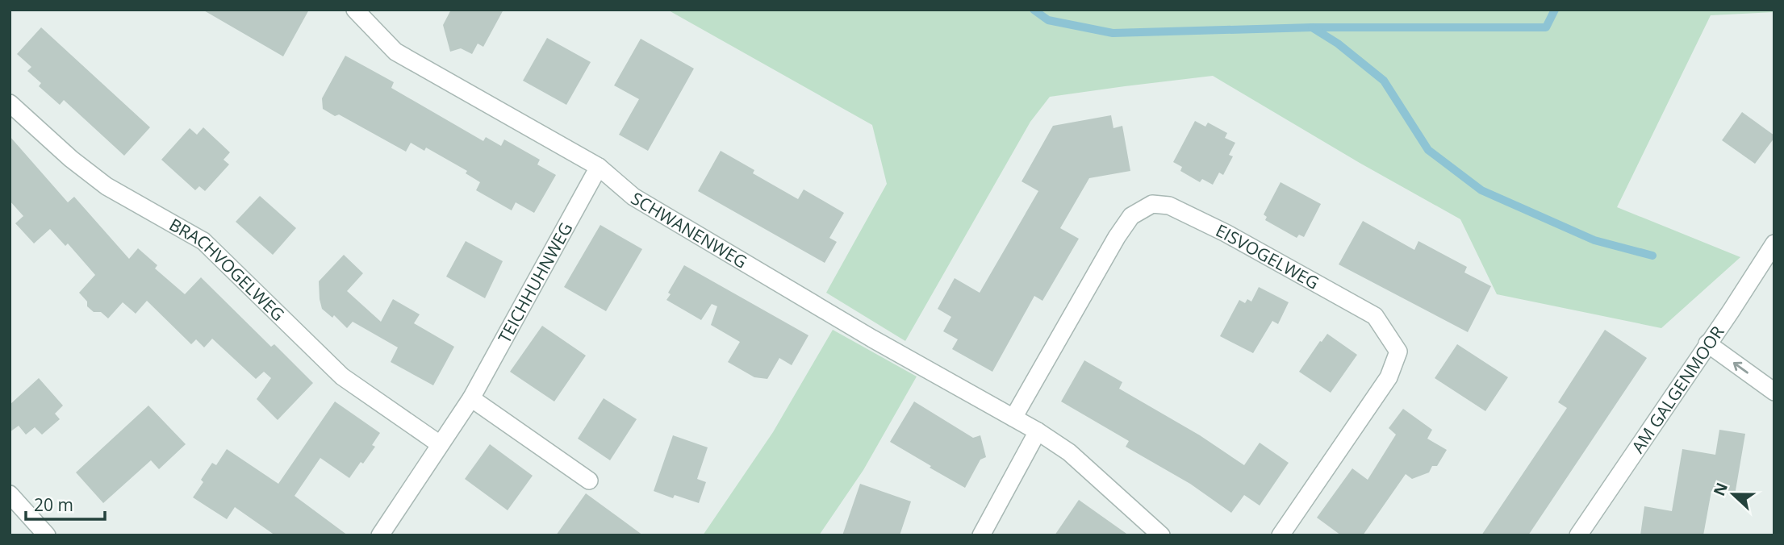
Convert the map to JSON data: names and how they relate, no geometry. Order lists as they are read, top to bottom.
{
  "streets": {
    "street": [
      "SCHWANENWEG",
      "EISVOGELWEG",
      "BRACHVOGELWEG",
      "TEICHHUHNWEG",
      "AM GALGENMOOR"
    ]
  },
  "crossings": [
    ["SCHWANENWEG", "EISVOGELWEG"],
    ["SCHWANENWEG", "TEICHHUHNWEG"],
    ["BRACHVOGELWEG", "TEICHHUHNWEG"]
  ],
  "scale_bar": "20 m",
  "north": "left"
}
